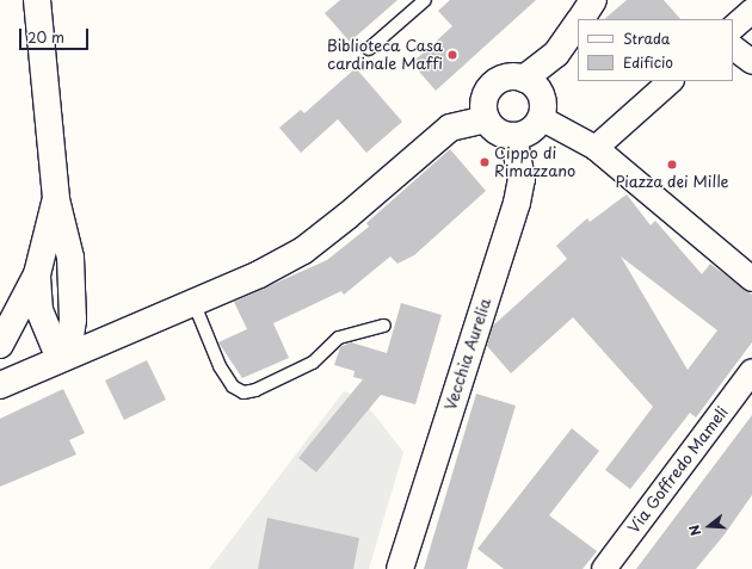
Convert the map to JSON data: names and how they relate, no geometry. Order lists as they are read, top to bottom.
{
  "streets": {
    "main road": ["Vecchia Aurelia"],
    "street": ["Via Goffredo Mameli"]
  },
  "places": ["Biblioteca Casa cardinale Maffi", "Cippo di Rimazzano", "Piazza dei Mille"],
  "legend": ["Strada", "Edificio"],
  "scale_bar": "20 m",
  "north": "left"
}
